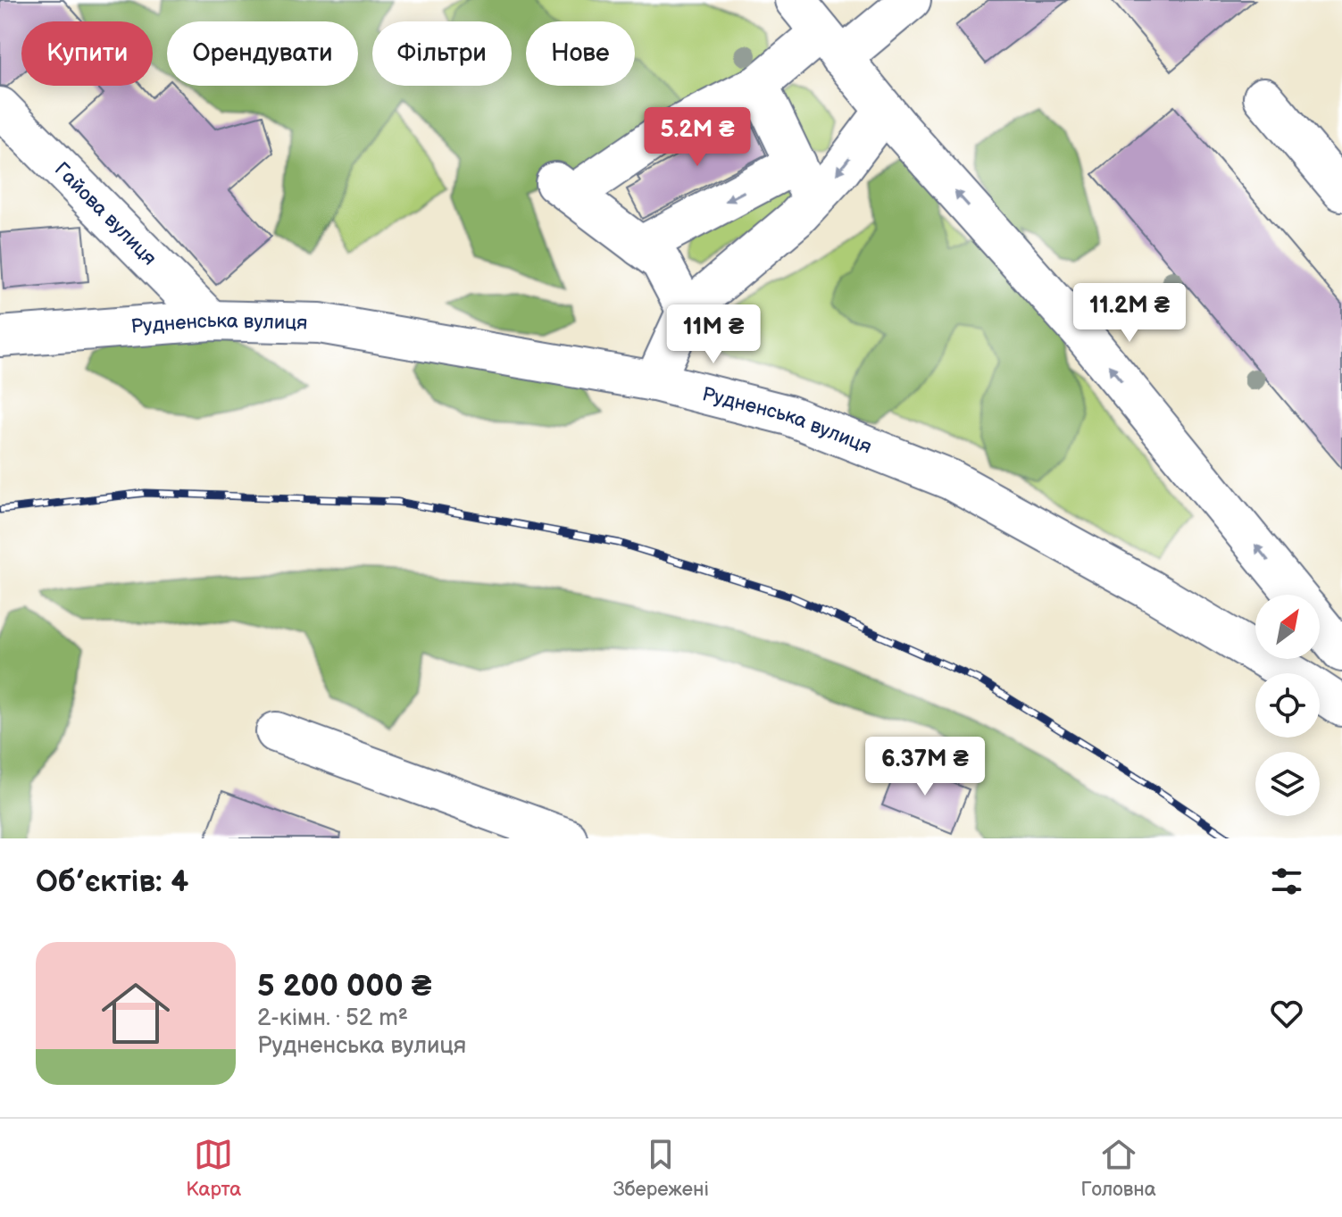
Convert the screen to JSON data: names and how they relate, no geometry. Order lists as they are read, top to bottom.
{
  "streets": {
    "street": ["Гайова вулиця", "Рудненська вулиця"]
  },
  "crossings": [
    ["Гайова вулиця", "Рудненська вулиця"]
  ],
  "north": "top right",
  "page": {
    "chip": [
      "Купити",
      "Орендувати",
      "Фільтри",
      "Нове"
    ],
    "price": [
      "5.2M ₴",
      "11.2M ₴",
      "11M ₴",
      "6.37M ₴"
    ],
    "heading": "Об’єктів: 4",
    "list": [
      {
        "name": "5 200 000 ₴",
        "note": "2-кімн. · 52 m² · Рудненська вулиця"
      }
    ],
    "tabs": ["Карта", "Збережені", "Головна"]
  }
}
